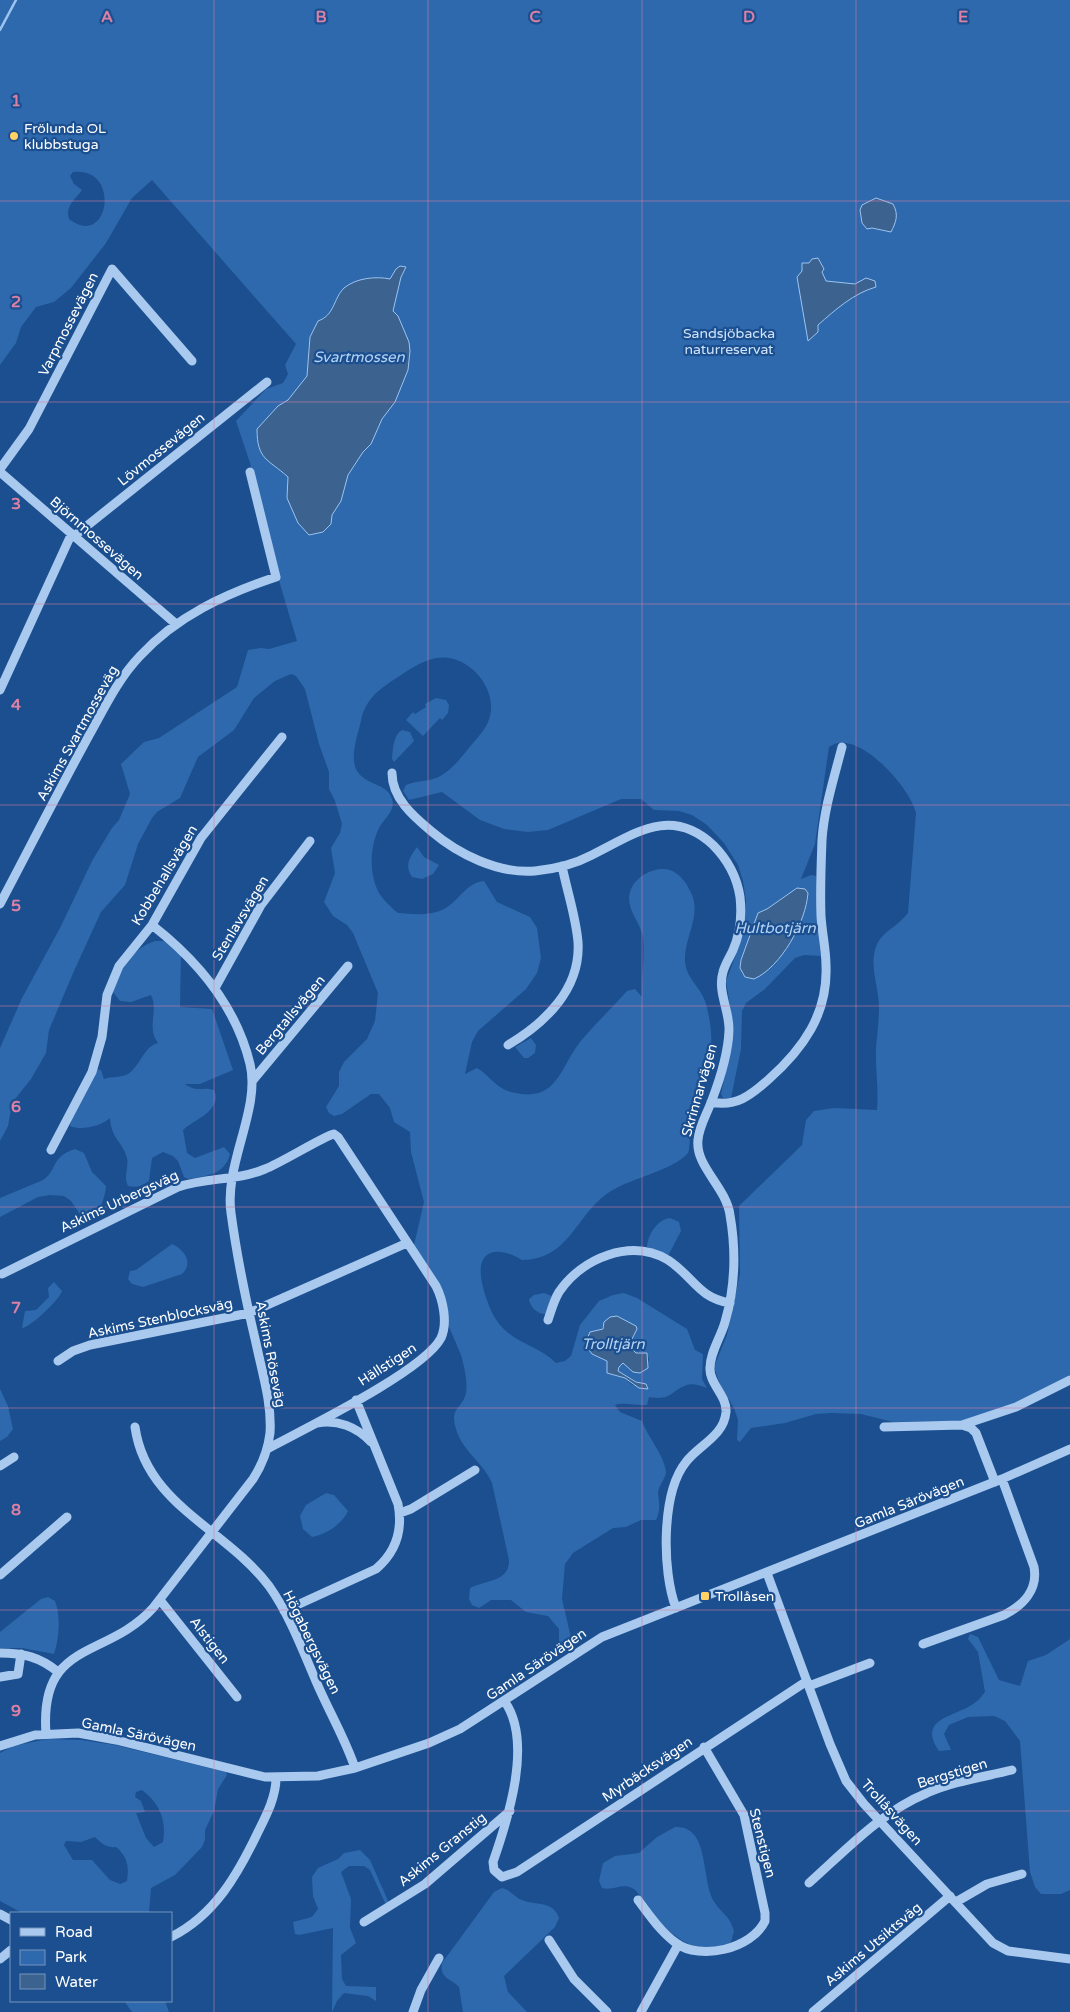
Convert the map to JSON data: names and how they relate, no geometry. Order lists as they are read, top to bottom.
{
  "streets": {
    "street": [
      "Varpmossevägen",
      "Lövmossevägen",
      "Björnmossevägen",
      "Askims Svartmosseväg",
      "Kobbehallsvägen",
      "Stenlavsvägen",
      "Bergtallsvägen",
      "Skrinnarvägen",
      "Askims Urbergsväg",
      "Askims Stenblocksväg",
      "Askims Röseväg",
      "Hällstigen",
      "Gamla Särövägen",
      "Alstigen",
      "Högabergsvägen",
      "Myrbäcksvägen",
      "Bergstigen",
      "Trollåsvägen",
      "Stenstigen",
      "Askims Granstig",
      "Askims Utsiktsväg"
    ]
  },
  "crossings": [
    ["Varpmossevägen", "Björnmossevägen"],
    ["Lövmossevägen", "Björnmossevägen"],
    ["Björnmossevägen", "Askims Svartmosseväg"],
    ["Kobbehallsvägen", "Askims Röseväg"],
    ["Stenlavsvägen", "Askims Röseväg"],
    ["Bergtallsvägen", "Askims Röseväg"],
    ["Skrinnarvägen", "Gamla Särövägen"],
    ["Askims Urbergsväg", "Askims Röseväg"],
    ["Askims Urbergsväg", "Hällstigen"],
    ["Askims Stenblocksväg", "Askims Röseväg"],
    ["Askims Stenblocksväg", "Hällstigen"],
    ["Askims Röseväg", "Hällstigen"],
    ["Askims Röseväg", "Gamla Särövägen"],
    ["Askims Röseväg", "Alstigen"],
    ["Askims Röseväg", "Högabergsvägen"],
    ["Gamla Särövägen", "Högabergsvägen"],
    ["Gamla Särövägen", "Trollåsvägen"],
    ["Myrbäcksvägen", "Trollåsvägen"],
    ["Myrbäcksvägen", "Stenstigen"],
    ["Myrbäcksvägen", "Askims Granstig"],
    ["Bergstigen", "Trollåsvägen"],
    ["Trollåsvägen", "Askims Utsiktsväg"]
  ],
  "water": ["Svartmossen", "Hultbotjärn", "Trolltjärn"],
  "parks": ["Sandsjöbacka naturreservat"],
  "places": {
    "other": ["Frölunda OL klubbstuga"],
    "transit": ["Trollåsen"]
  },
  "legend": ["Road", "Park", "Water"],
  "grid": {
    "columns": [
      "A",
      "B",
      "C",
      "D",
      "E"
    ],
    "rows": [
      "1",
      "2",
      "3",
      "4",
      "5",
      "6",
      "7",
      "8",
      "9"
    ]
  }
}
